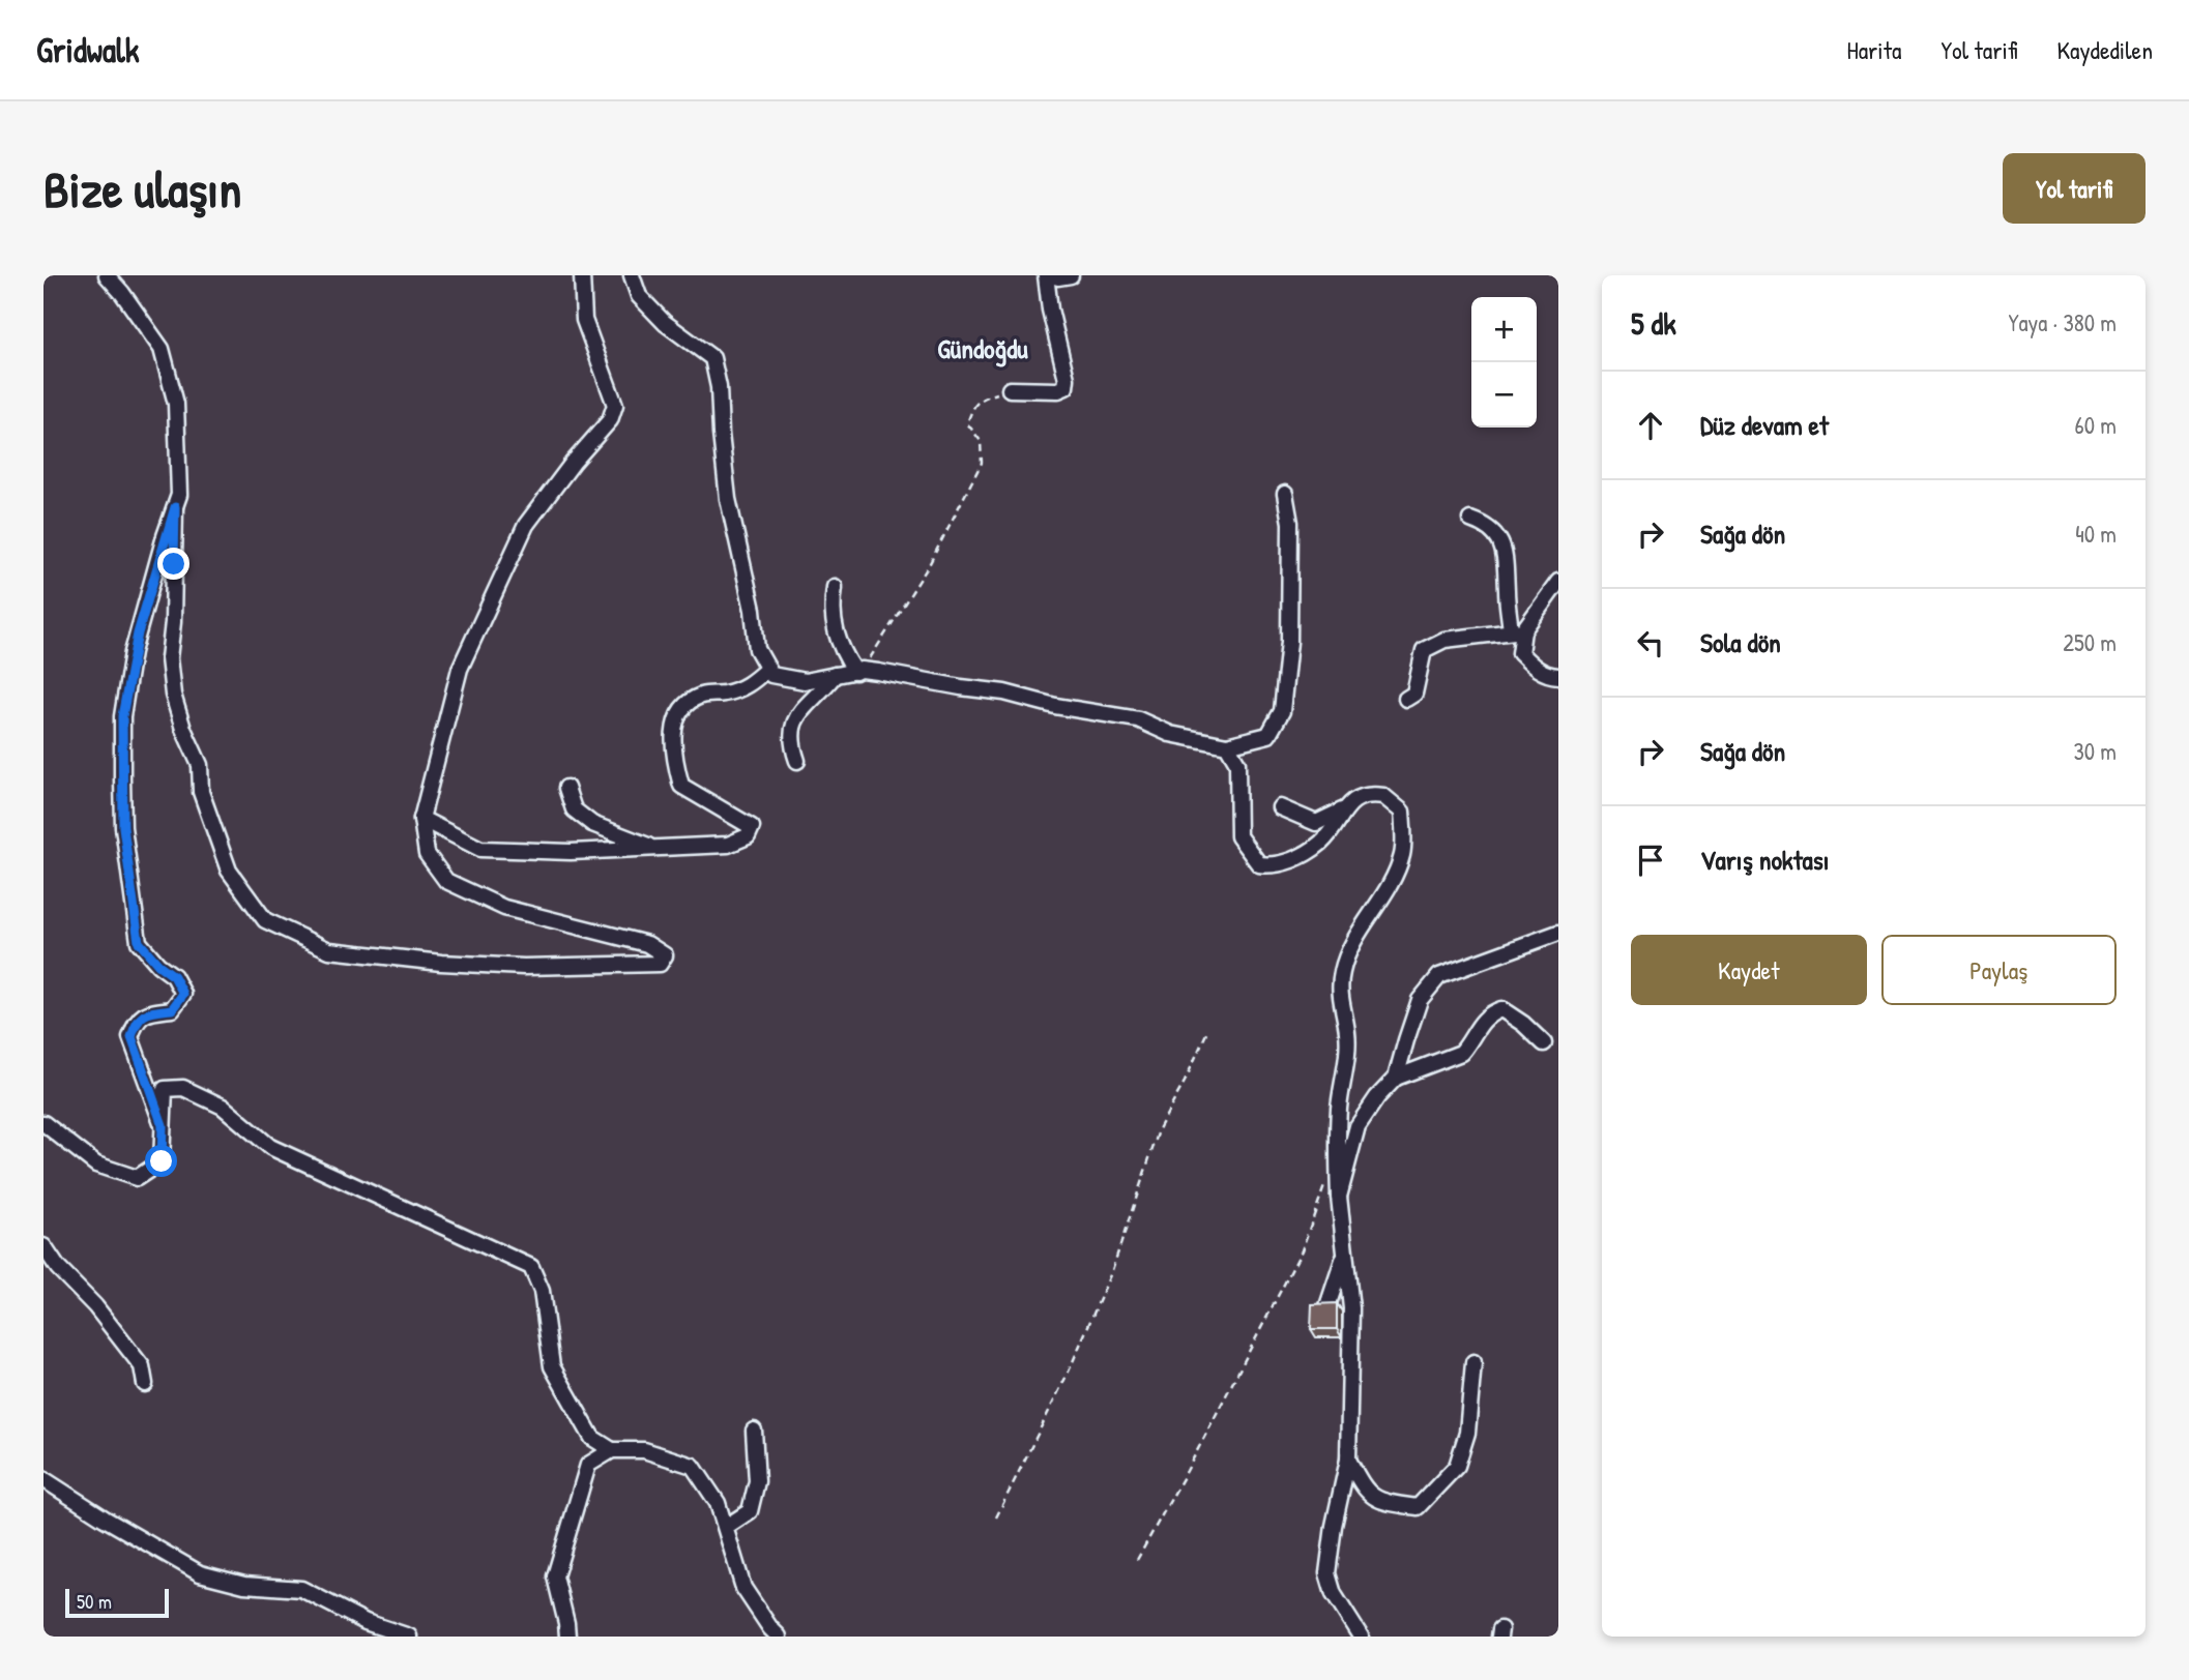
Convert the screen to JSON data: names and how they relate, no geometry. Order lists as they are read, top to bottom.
{
  "districts": ["Gündoğdu"],
  "scale_bar": "50 m",
  "page": {
    "header": "Gridwalk",
    "nav": ["Harita", "Yol tarifi", "Kaydedilen"],
    "buttons": [
      "Yol tarifi",
      ["Kaydet", "Paylaş"]
    ],
    "title": "Bize ulaşın",
    "heading": ["5 dk", "Yaya · 380 m"],
    "map_buttons": ["+", "−"],
    "list": [
      ["Düz devam et", "60 m"],
      ["Sağa dön", "40 m"],
      ["Sola dön", "250 m"],
      ["Sağa dön", "30 m"],
      "Varış noktası"
    ],
    "scale": "50 m"
  }
}
